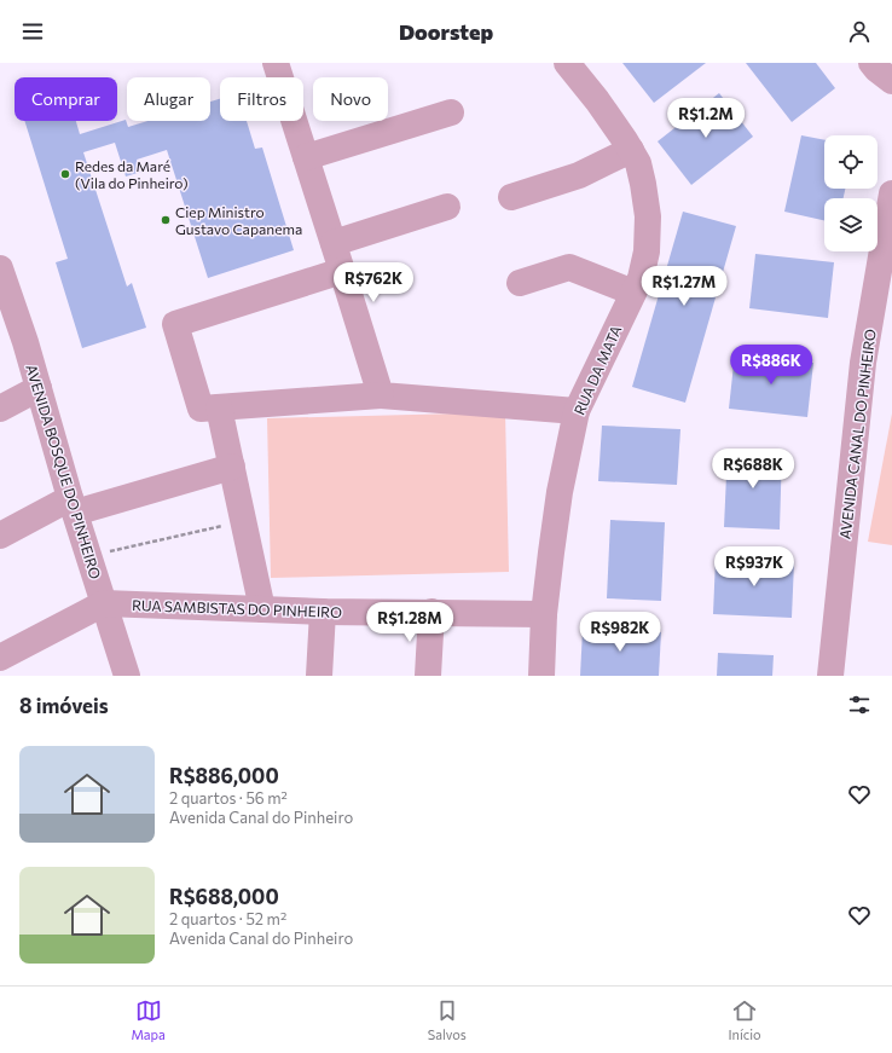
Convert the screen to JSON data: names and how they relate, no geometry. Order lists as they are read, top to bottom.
{
  "streets": {
    "street": [
      "RUA DA MATA",
      "AVENIDA CANAL DO PINHEIRO",
      "AVENIDA BOSQUE DO PINHEIRO",
      "RUA SAMBISTAS DO PINHEIRO"
    ]
  },
  "crossings": [
    ["RUA DA MATA", "RUA SAMBISTAS DO PINHEIRO"],
    ["AVENIDA BOSQUE DO PINHEIRO", "RUA SAMBISTAS DO PINHEIRO"]
  ],
  "places": ["Redes da Maré (Vila do Pinheiro)", "Ciep Ministro Gustavo Capanema"],
  "page": {
    "header": "Doorstep",
    "chip": [
      "Comprar",
      "Alugar",
      "Filtros",
      "Novo"
    ],
    "price": [
      "R$1.2M",
      "R$762K",
      "R$1.27M",
      "R$886K",
      "R$688K",
      "R$937K",
      "R$1.28M",
      "R$982K"
    ],
    "heading": "8 imóveis",
    "list": [
      {
        "name": "R$886,000",
        "note": "2 quartos · 56 m² · Avenida Canal do Pinheiro"
      },
      {
        "name": "R$688,000",
        "note": "2 quartos · 52 m² · Avenida Canal do Pinheiro"
      }
    ],
    "tabs": ["Mapa", "Salvos", "Início"]
  }
}
